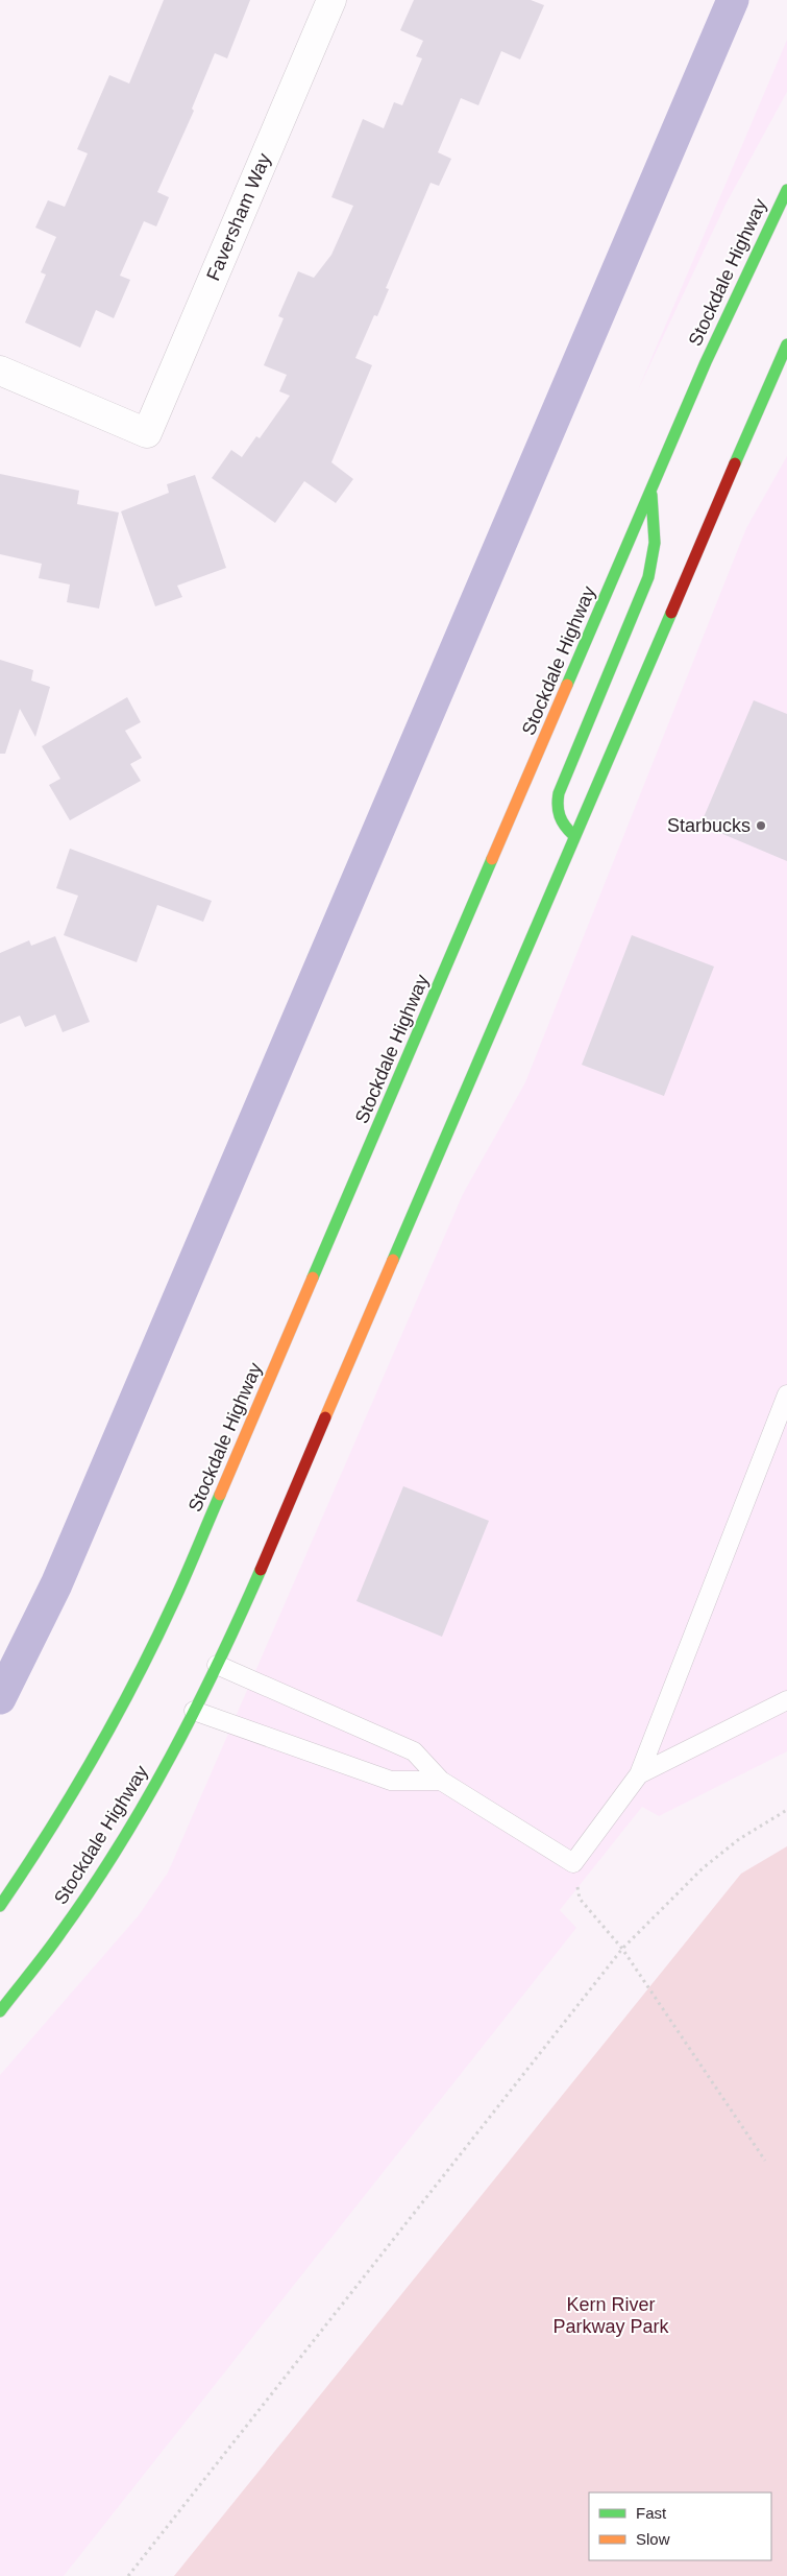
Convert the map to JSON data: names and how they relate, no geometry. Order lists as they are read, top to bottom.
{
  "streets": {
    "main road": ["Stockdale Highway"],
    "street": ["Faversham Way"]
  },
  "parks": ["Kern River Parkway Park"],
  "places": ["Starbucks"],
  "legend": ["Fast", "Slow"]
}
